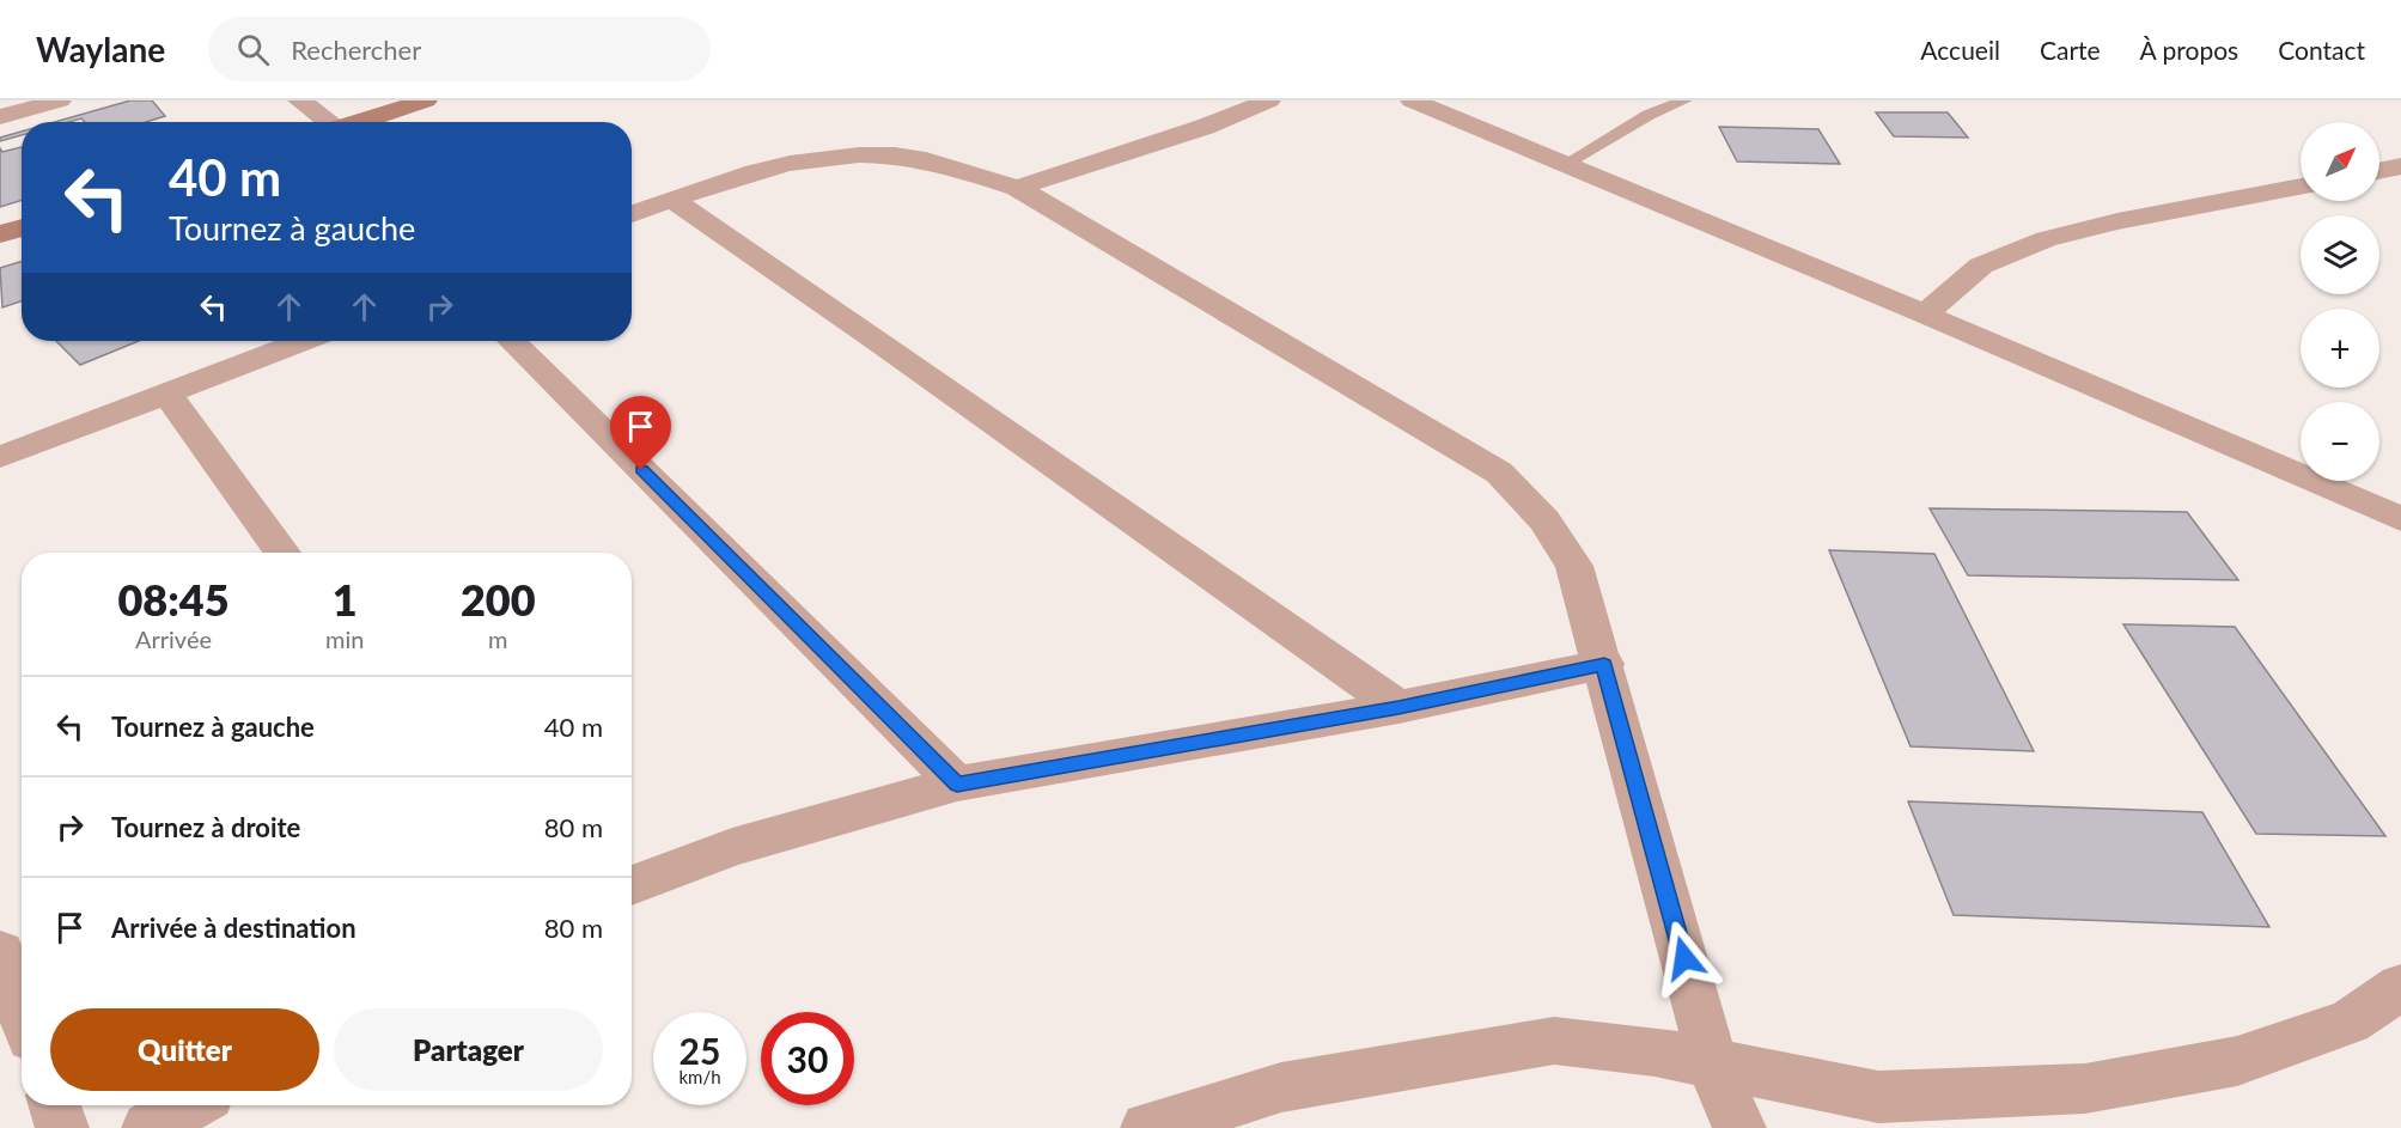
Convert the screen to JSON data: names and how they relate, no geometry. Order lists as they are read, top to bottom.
{
  "north": "top right",
  "page": {
    "header": "Waylane",
    "search": "Rechercher",
    "nav": [
      "Accueil",
      "Carte",
      "À propos",
      "Contact"
    ],
    "map_buttons": ["+", "−"],
    "turn": ["40 m", "Tournez à gauche"],
    "eta": [
      "08:45",
      "Arrivée",
      "1",
      "min",
      "200",
      "m"
    ],
    "list": [
      {
        "name": "Tournez à gauche",
        "value": "40 m"
      },
      {
        "name": "Tournez à droite",
        "value": "80 m"
      },
      {
        "name": "Arrivée à destination",
        "value": "80 m"
      }
    ],
    "buttons": ["Quitter", "Partager"],
    "speed": "25 km/h",
    "limit": "30"
  }
}
